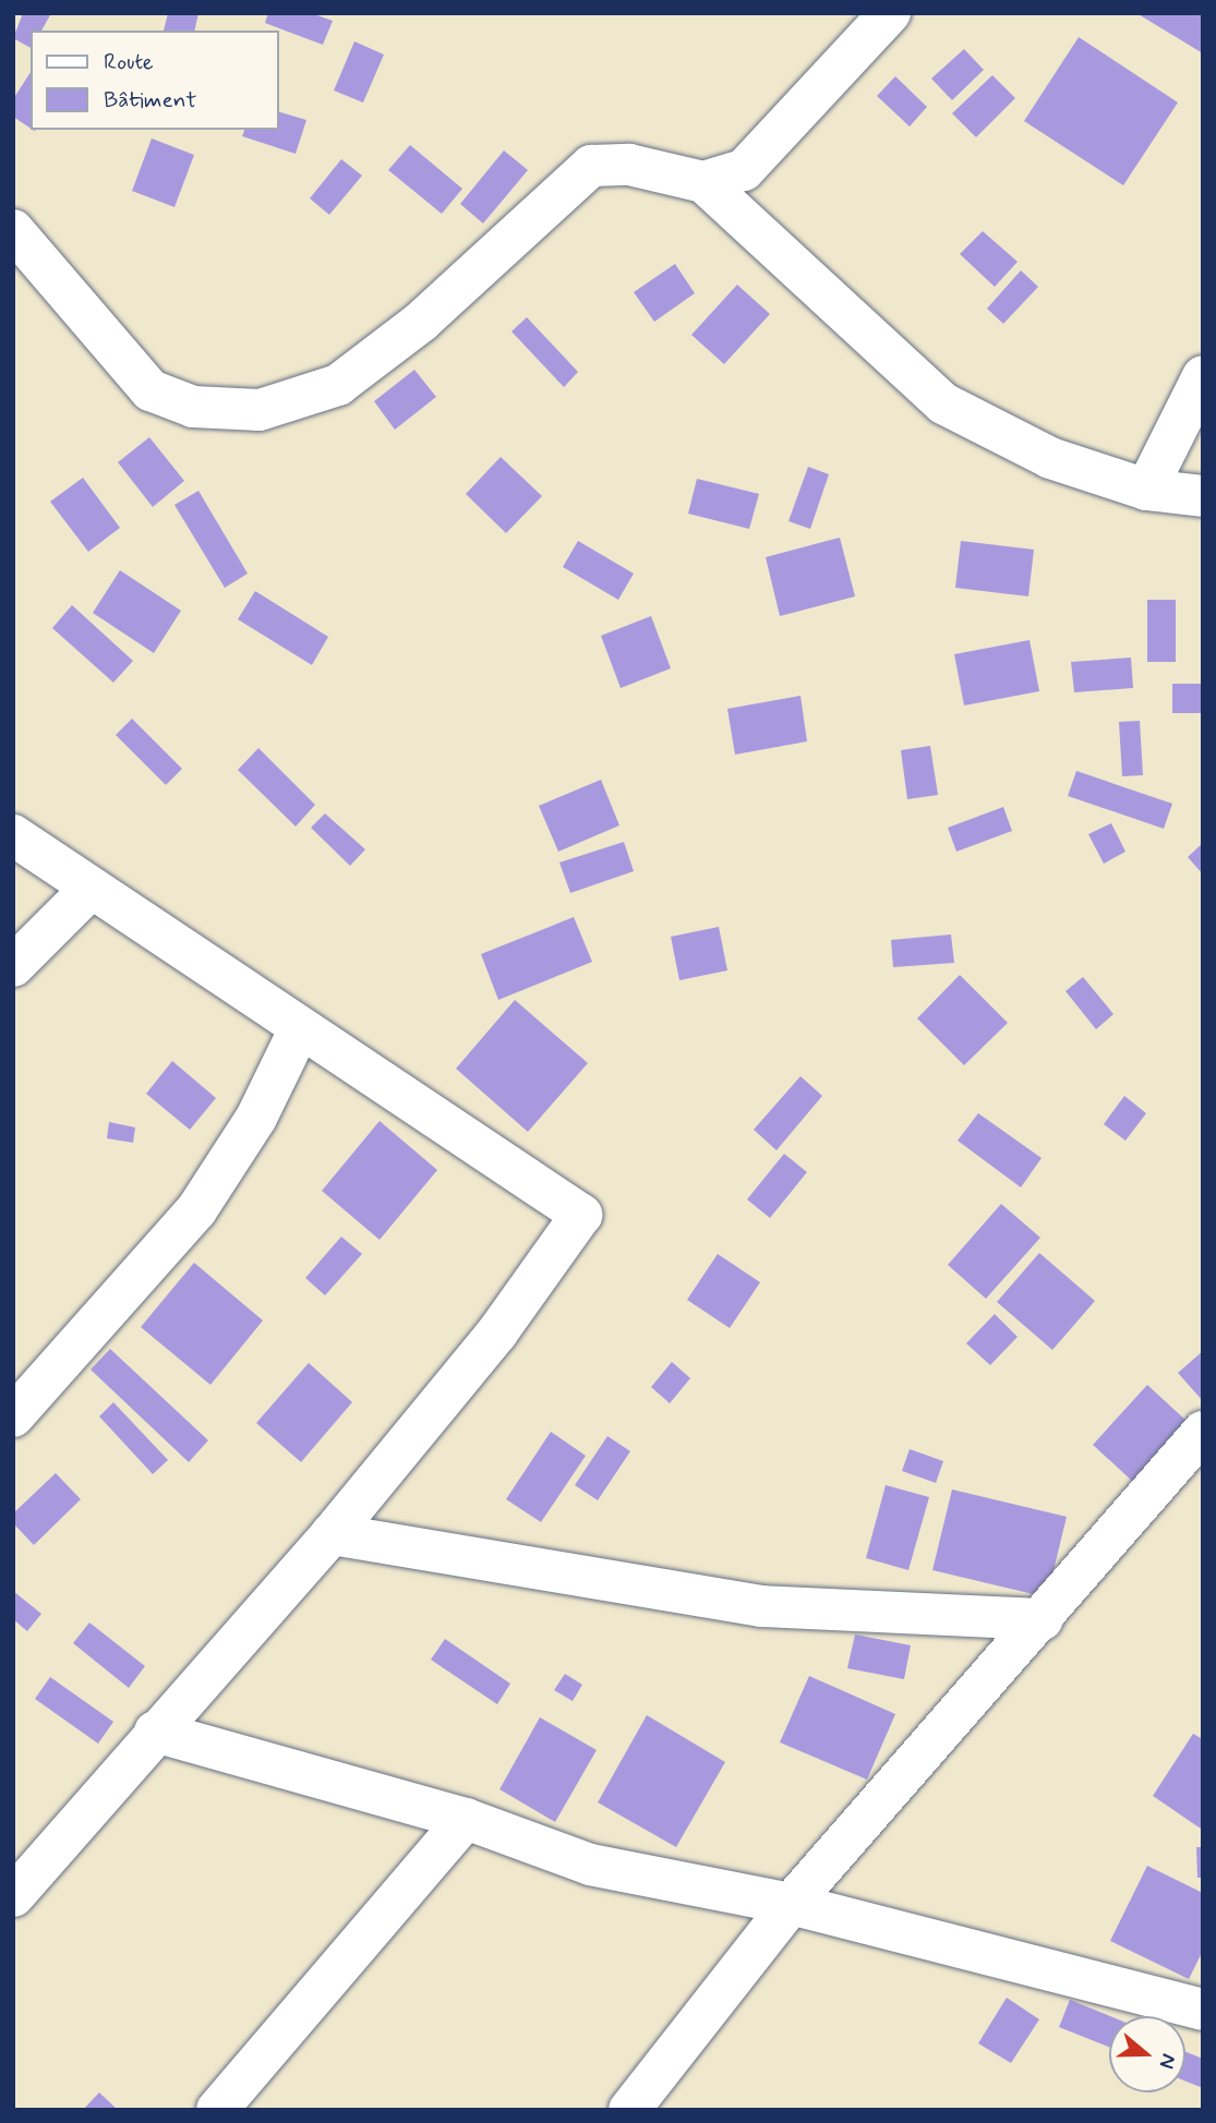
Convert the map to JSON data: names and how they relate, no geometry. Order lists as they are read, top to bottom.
{
  "legend": ["Route", "Bâtiment"],
  "north": "right"
}
